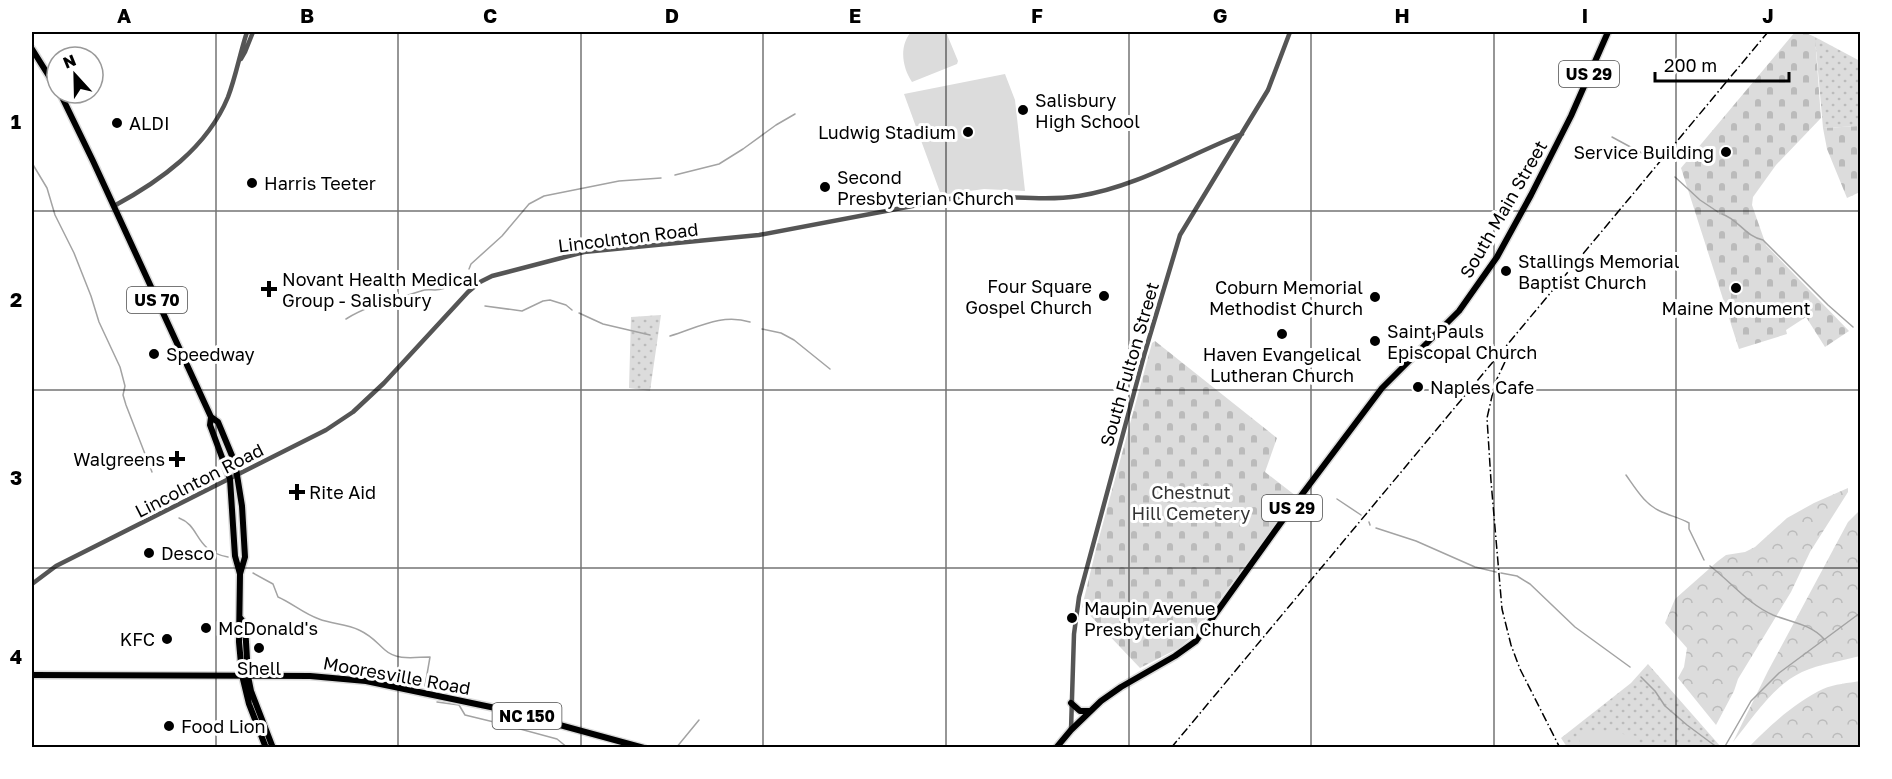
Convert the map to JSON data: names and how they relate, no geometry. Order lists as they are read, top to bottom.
{
  "streets": {
    "main road": [
      "US 29",
      "South Main Street",
      "US 70",
      "Mooresville Road",
      "NC 150"
    ],
    "street": ["Lincolnton Road", "South Fulton Street"]
  },
  "crossings": [
    ["South Main Street", "South Fulton Street"],
    ["Lincolnton Road", "US 70"],
    ["Lincolnton Road", "South Fulton Street"],
    ["US 70", "Mooresville Road"]
  ],
  "parks": ["Chestnut Hill Cemetery"],
  "places": {
    "other": [
      "Salisbury High School",
      "ALDI",
      "Ludwig Stadium",
      "Service Building",
      "Harris Teeter",
      "Second Presbyterian Church",
      "Stallings Memorial Baptist Church",
      "Maine Monument",
      "Four Square Gospel Church",
      "Coburn Memorial Methodist Church",
      "Haven Evangelical Lutheran Church",
      "Saint Pauls Episcopal Church",
      "Speedway",
      "Naples Cafe",
      "Desco",
      "Maupin Avenue Presbyterian Church",
      "McDonald's",
      "KFC",
      "Shell",
      "Food Lion"
    ],
    "health": ["Novant Health Medical Group - Salisbury", "Walgreens", "Rite Aid"]
  },
  "scale_bar": "200 m",
  "north": "top",
  "grid": {
    "columns": [
      "A",
      "B",
      "C",
      "D",
      "E",
      "F",
      "G",
      "H",
      "I",
      "J"
    ],
    "rows": [
      "1",
      "2",
      "3",
      "4"
    ]
  }
}
